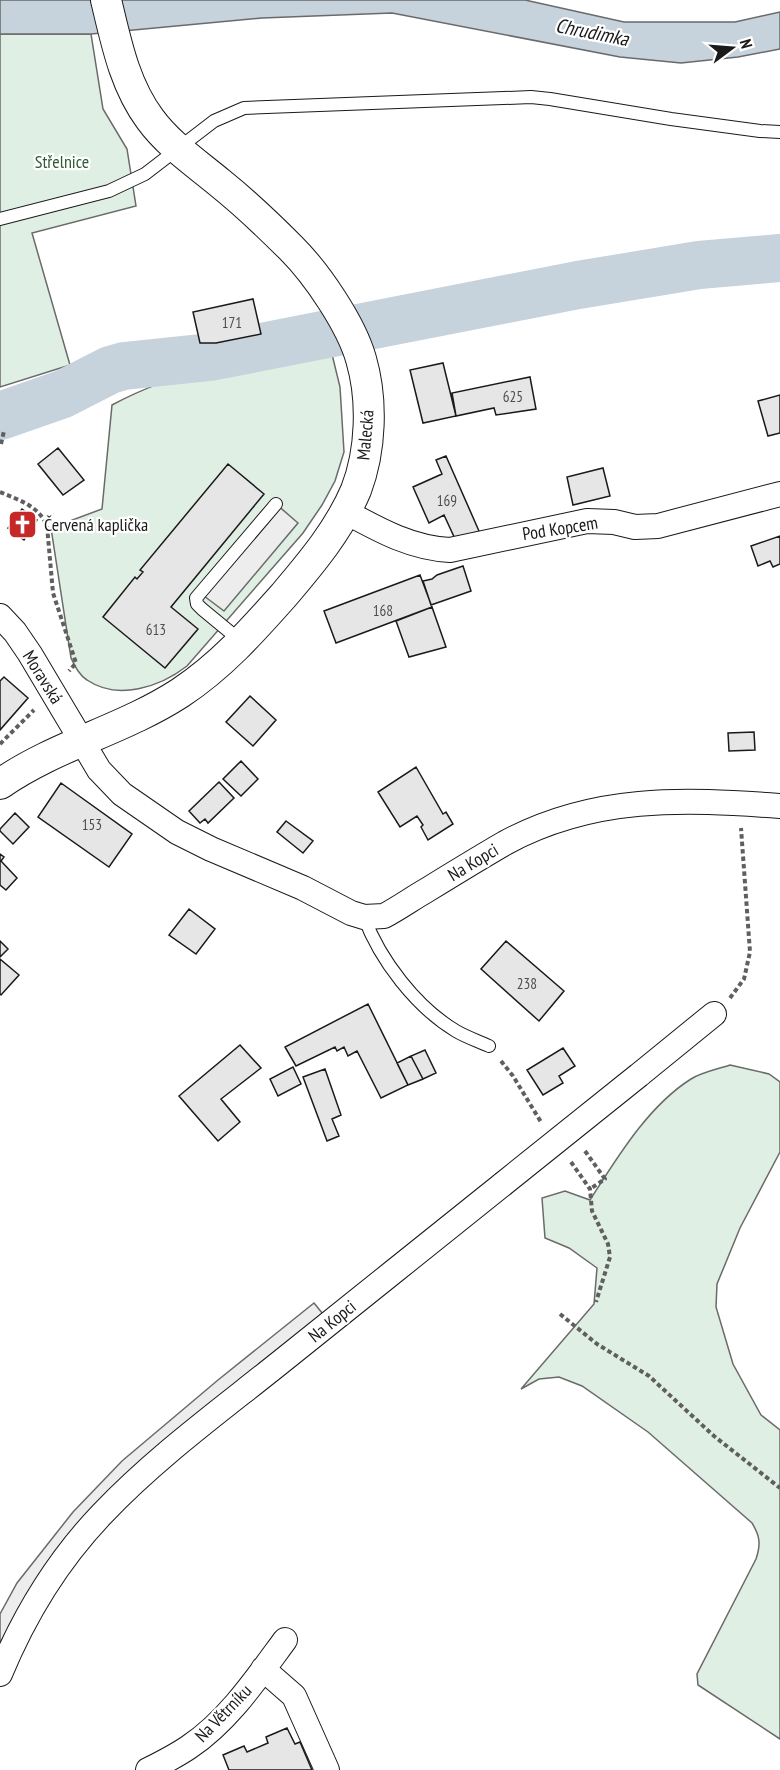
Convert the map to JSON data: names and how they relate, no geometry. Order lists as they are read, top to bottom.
{
  "streets": {
    "street": [
      "Malecká",
      "Pod Kopcem",
      "Moravská",
      "Na Kopci",
      "Na Větrníku"
    ]
  },
  "crossings": [
    ["Malecká", "Pod Kopcem"],
    ["Malecká", "Moravská"]
  ],
  "water": ["Chrudimka"],
  "parks": ["Střelnice"],
  "places": {
    "church": ["Červená kaplička"]
  },
  "house_numbers": [
    "171",
    "625",
    "169",
    "168",
    "613",
    "153",
    "238"
  ],
  "north": "right"
}
